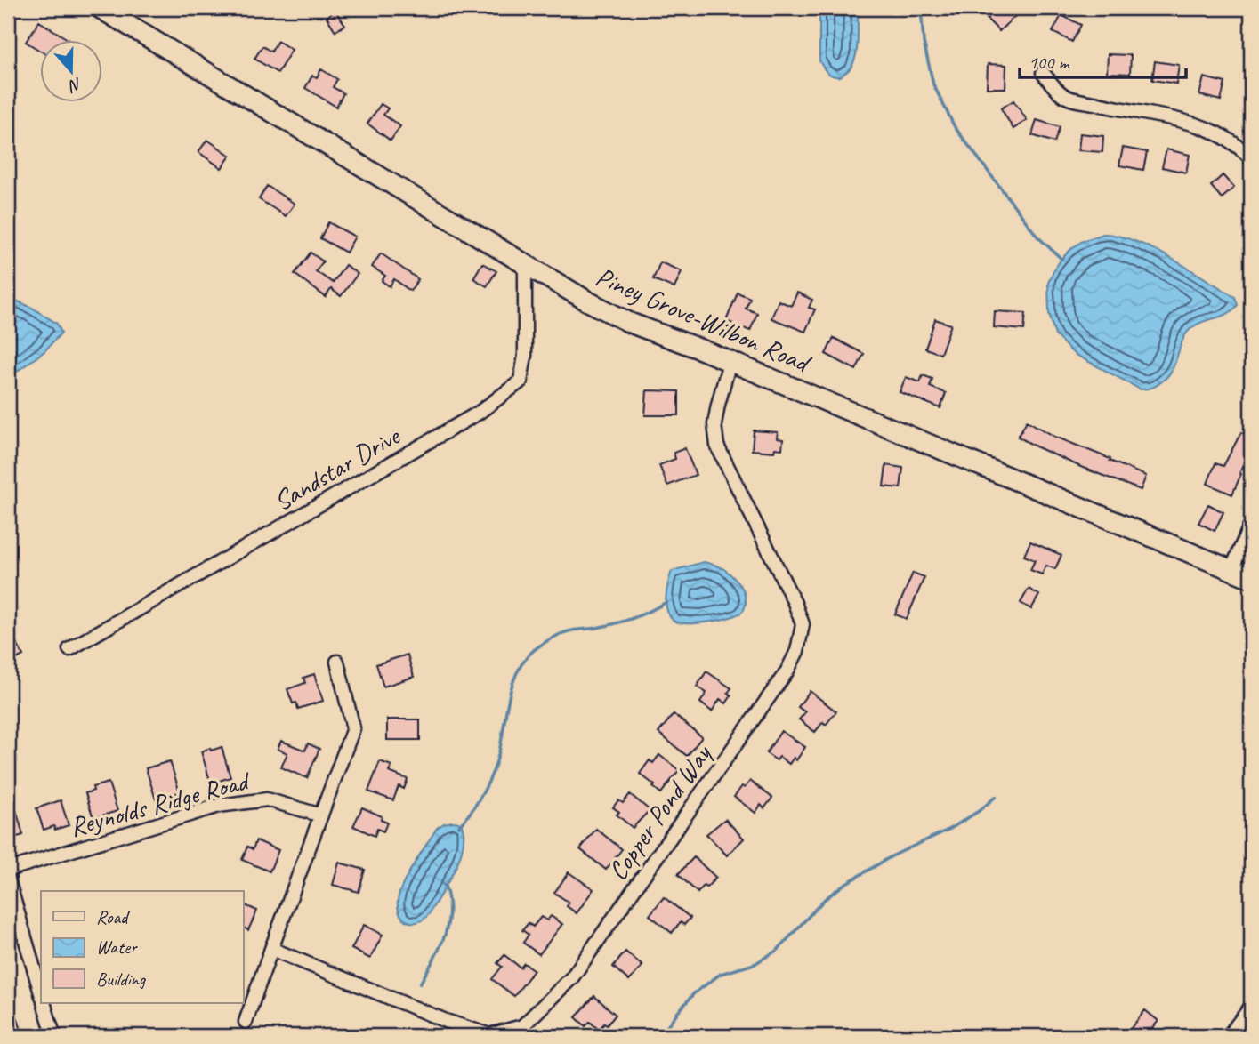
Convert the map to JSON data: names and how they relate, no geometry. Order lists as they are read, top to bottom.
{
  "streets": {
    "street": [
      "Piney Grove-Wilbon Road",
      "Sandstar Drive",
      "Reynolds Ridge Road",
      "Copper Pond Way"
    ]
  },
  "crossings": [
    ["Piney Grove-Wilbon Road", "Sandstar Drive"],
    ["Piney Grove-Wilbon Road", "Copper Pond Way"]
  ],
  "legend": ["Road", "Water", "Building"],
  "scale_bar": "100 m",
  "north": "bottom"
}
